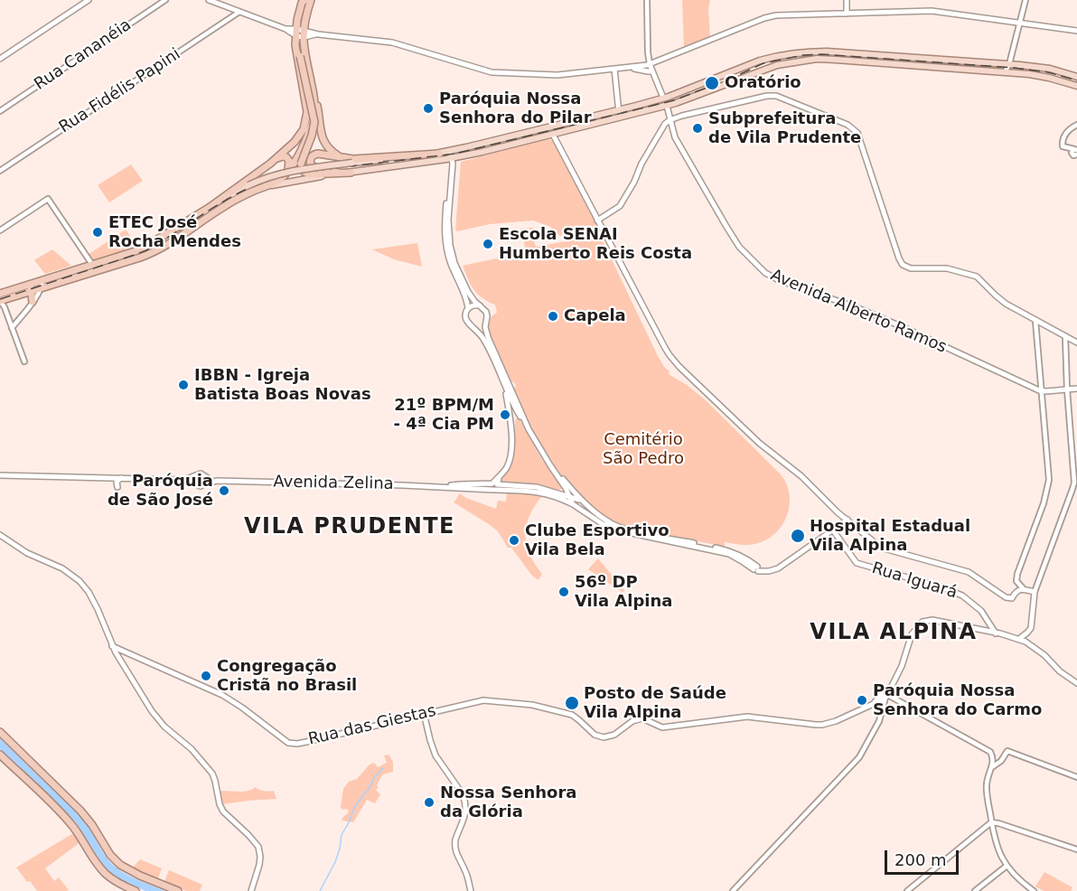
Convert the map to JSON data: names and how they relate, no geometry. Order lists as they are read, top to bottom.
{
  "streets": {
    "main road": [
      "Avenida Alberto Ramos",
      "Avenida Zelina",
      "Rua Iguará",
      "Rua das Giestas"
    ],
    "street": ["Rua Cananéia", "Rua Fidélis Papini"]
  },
  "districts": ["VILA PRUDENTE", "VILA ALPINA"],
  "parks": ["Cemitério São Pedro"],
  "places": [
    "Oratório",
    "Paróquia Nossa Senhora do Pilar",
    "Subprefeitura de Vila Prudente",
    "ETEC José Rocha Mendes",
    "Escola SENAI Humberto Reis Costa",
    "Capela",
    "IBBN - Igreja Batista Boas Novas",
    "21º BPM/M - 4ª Cia PM",
    "Paróquia de São José",
    "Hospital Estadual Vila Alpina",
    "Clube Esportivo Vila Bela",
    "56º DP Vila Alpina",
    "Congregação Cristã no Brasil",
    "Paróquia Nossa Senhora do Carmo",
    "Posto de Saúde Vila Alpina",
    "Nossa Senhora da Glória"
  ],
  "scale_bar": "200 m"
}
